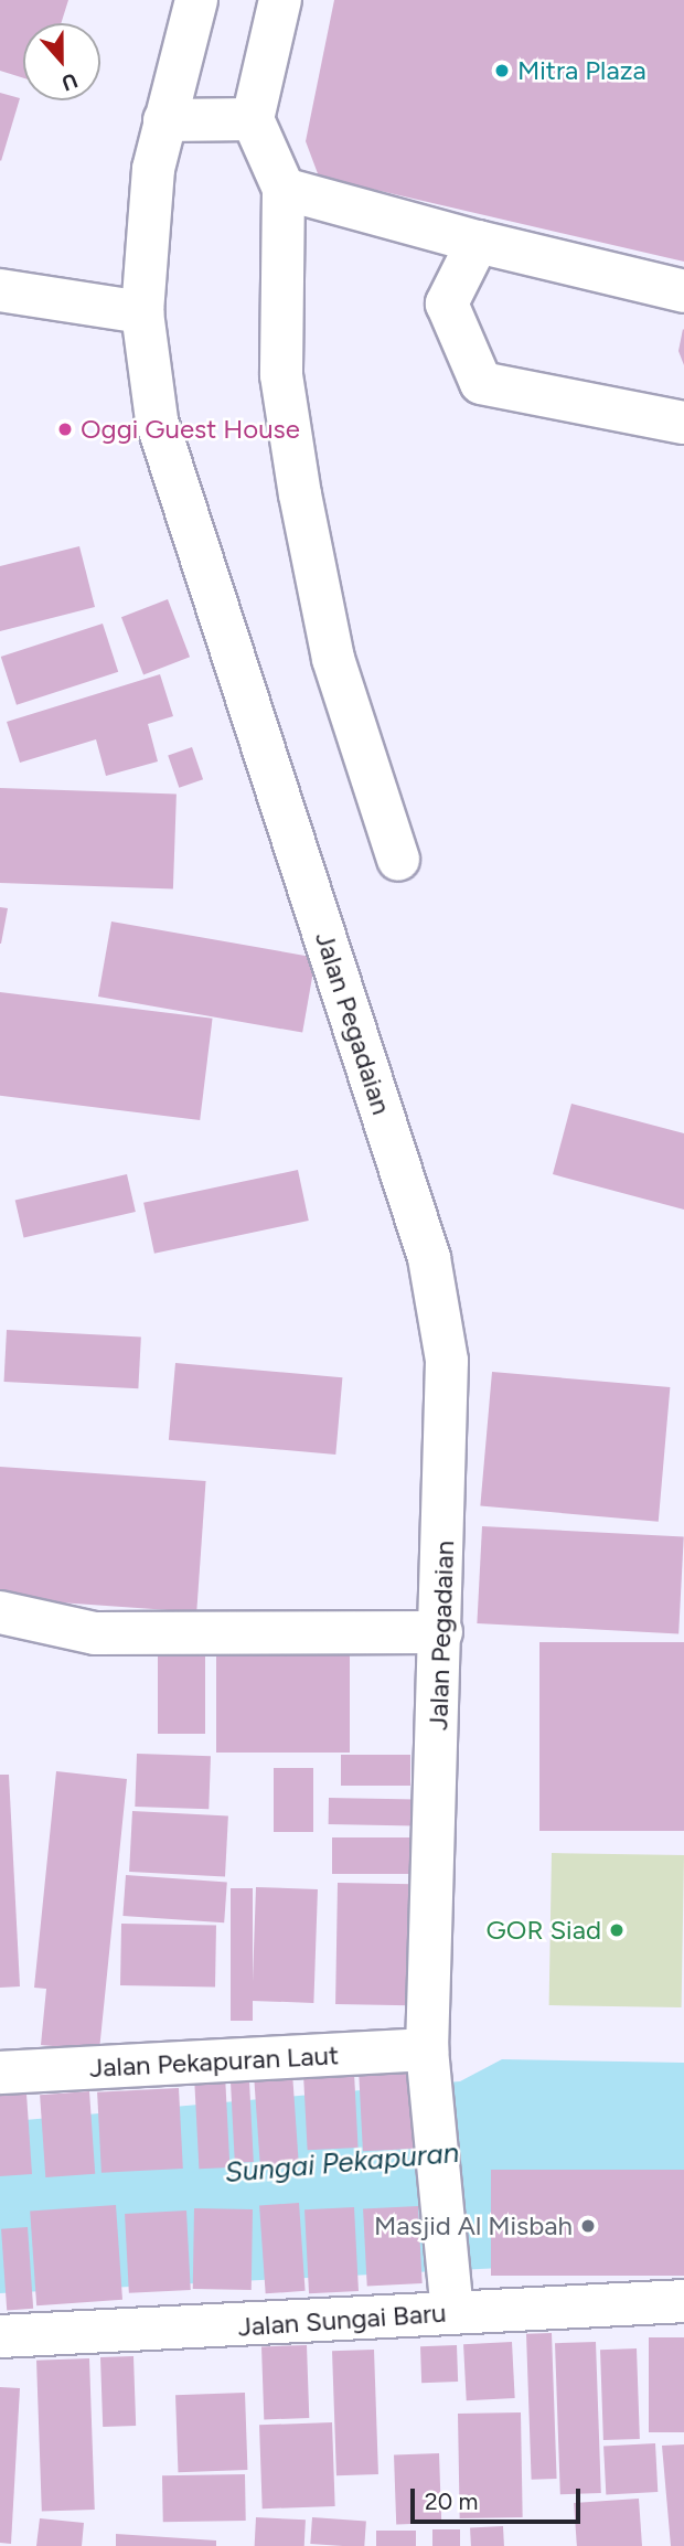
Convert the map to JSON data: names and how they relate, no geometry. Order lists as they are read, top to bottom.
{
  "streets": {
    "street": ["Jalan Pegadaian", "Jalan Pekapuran Laut", "Jalan Sungai Baru"]
  },
  "crossings": [
    ["Jalan Pegadaian", "Jalan Pekapuran Laut"],
    ["Jalan Pegadaian", "Jalan Sungai Baru"]
  ],
  "water": ["Sungai Pekapuran"],
  "places": [
    "Mitra Plaza",
    "Oggi Guest House",
    "GOR Siad",
    "Masjid Al Misbah"
  ],
  "scale_bar": "20 m",
  "north": "bottom"
}
